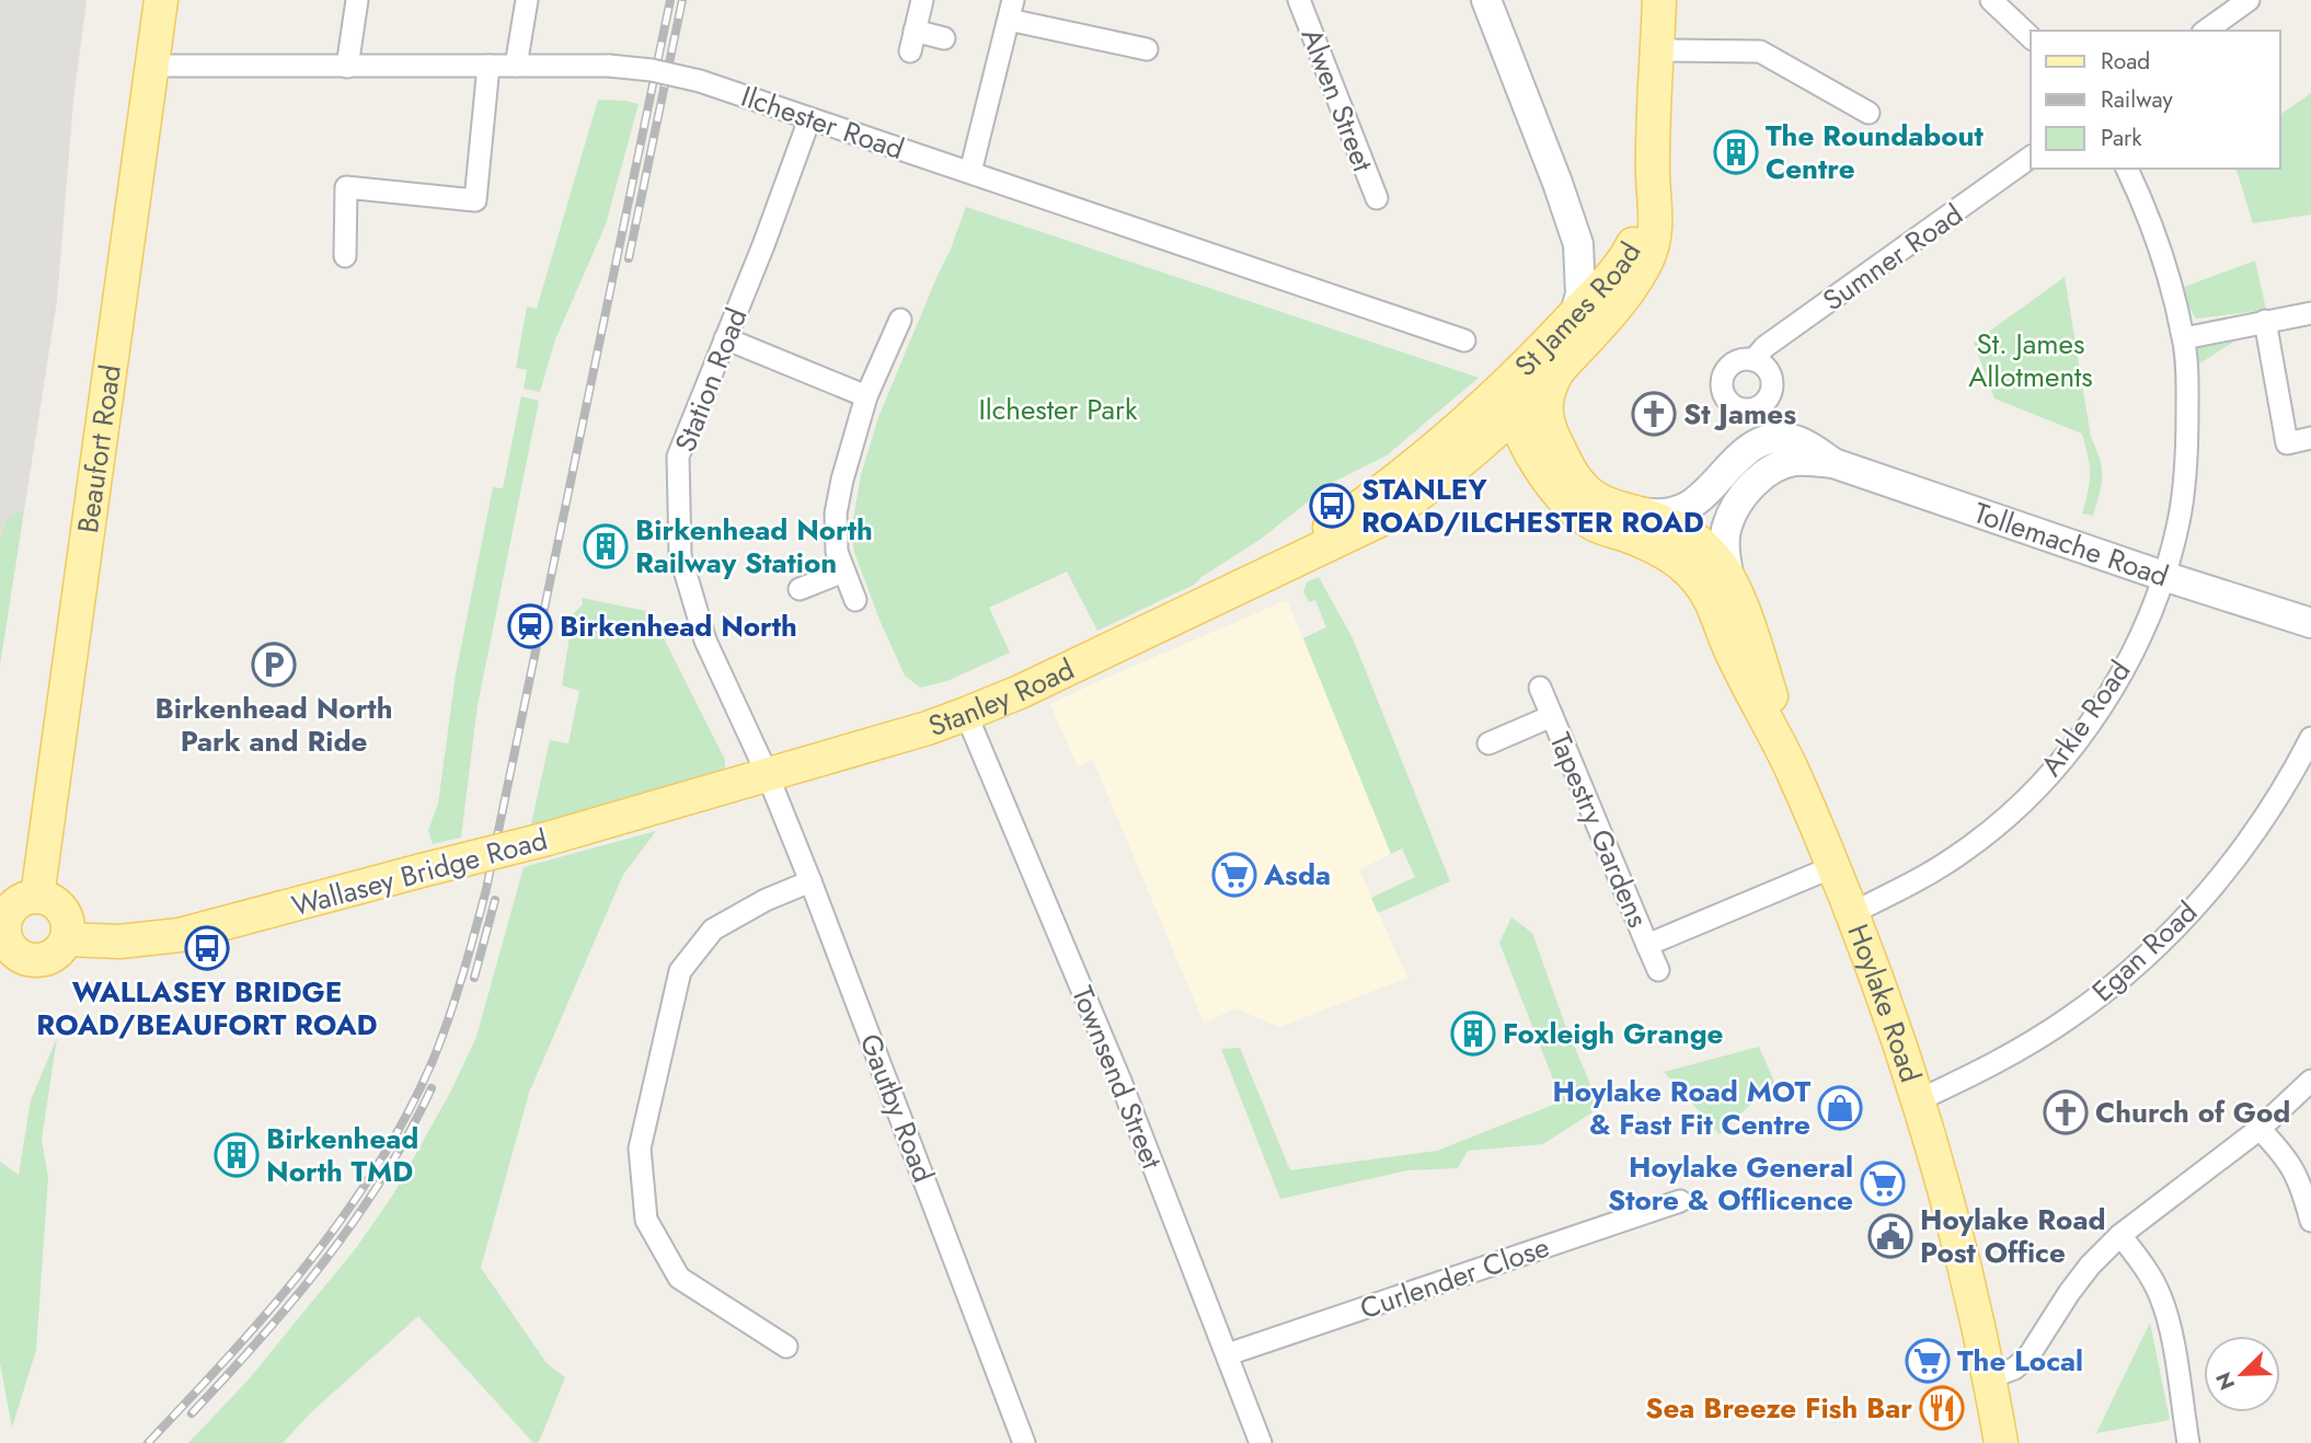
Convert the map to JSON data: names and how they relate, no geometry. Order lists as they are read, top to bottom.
{
  "streets": {
    "main road": [
      "St James Road",
      "Beaufort Road",
      "Stanley Road",
      "Wallasey Bridge Road",
      "Hoylake Road"
    ],
    "street": [
      "Alwen Street",
      "Ilchester Road",
      "Sumner Road",
      "Station Road",
      "Tollemache Road",
      "Arkle Road",
      "Tapestry Gardens",
      "Egan Road",
      "Townsend Street",
      "Gautby Road",
      "Curlender Close"
    ]
  },
  "crossings": [
    ["Ilchester Road", "Station Road"],
    ["Ilchester Road", "Beaufort Road"],
    ["St James Road", "Tollemache Road"],
    ["St James Road", "Stanley Road"],
    ["St James Road", "Hoylake Road"],
    ["Station Road", "Stanley Road"],
    ["Station Road", "Wallasey Bridge Road"],
    ["Station Road", "Gautby Road"],
    ["Beaufort Road", "Wallasey Bridge Road"],
    ["Tollemache Road", "Arkle Road"],
    ["Stanley Road", "Wallasey Bridge Road"],
    ["Stanley Road", "Townsend Street"],
    ["Stanley Road", "Gautby Road"],
    ["Arkle Road", "Hoylake Road"],
    ["Tapestry Gardens", "Hoylake Road"],
    ["Wallasey Bridge Road", "Gautby Road"],
    ["Egan Road", "Hoylake Road"],
    ["Townsend Street", "Curlender Close"]
  ],
  "parks": ["St. James Allotments", "Ilchester Park"],
  "places": {
    "building": [
      "The Roundabout Centre",
      "Birkenhead North Railway Station",
      "Foxleigh Grange",
      "Birkenhead North TMD"
    ],
    "church": ["St James", "Church of God"],
    "bus stop": ["STANLEY ROAD/ILCHESTER ROAD", "WALLASEY BRIDGE ROAD/BEAUFORT ROAD"],
    "station": ["Birkenhead North"],
    "parking": ["Birkenhead North Park and Ride"],
    "supermarket": ["Asda", "Hoylake General Store & Offlicence", "The Local"],
    "shop": ["Hoylake Road MOT & Fast Fit Centre"],
    "public building": ["Hoylake Road Post Office"],
    "restaurant": ["Sea Breeze Fish Bar"]
  },
  "legend": ["Road", "Railway", "Park"],
  "north": "bottom left"
}
